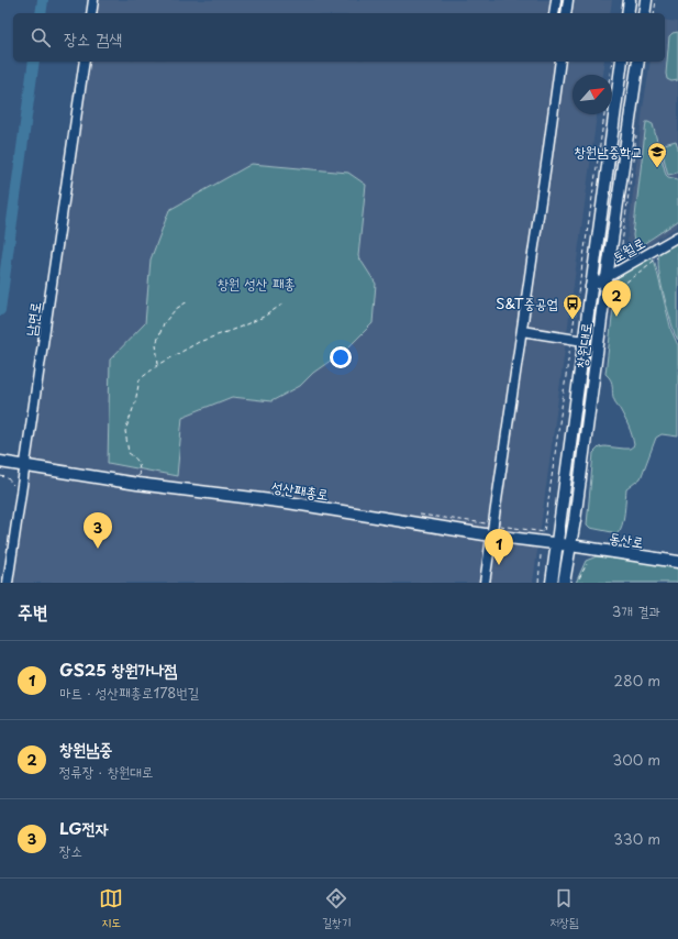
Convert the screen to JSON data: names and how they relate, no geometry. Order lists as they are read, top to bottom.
{
  "streets": {
    "main road": ["창원대로", "성산패총로", "동산로"],
    "street": ["토월로", "남면로"]
  },
  "crossings": [
    ["토월로", "창원대로"],
    ["남면로", "성산패총로"],
    ["창원대로", "성산패총로"],
    ["창원대로", "동산로"],
    ["성산패총로", "동산로"]
  ],
  "parks": ["창원 성산 패총"],
  "places": {
    "school or university": ["창원남중학교"],
    "bus stop": ["S&T중공업"]
  },
  "north": "top right",
  "page": {
    "search": "장소 검색",
    "pins": ["2", "3", "1"],
    "heading": ["주변", "3개 결과"],
    "list": [
      {
        "mark": "1",
        "name": "GS25 창원가나점",
        "note": "마트 · 성산패총로178번길",
        "value": "280 m"
      },
      {
        "mark": "2",
        "name": "창원남중",
        "note": "정류장 · 창원대로",
        "value": "300 m"
      },
      {
        "mark": "3",
        "name": "LG전자",
        "note": "장소",
        "value": "330 m"
      }
    ],
    "nav": ["지도", "길찾기", "저장됨"]
  }
}
